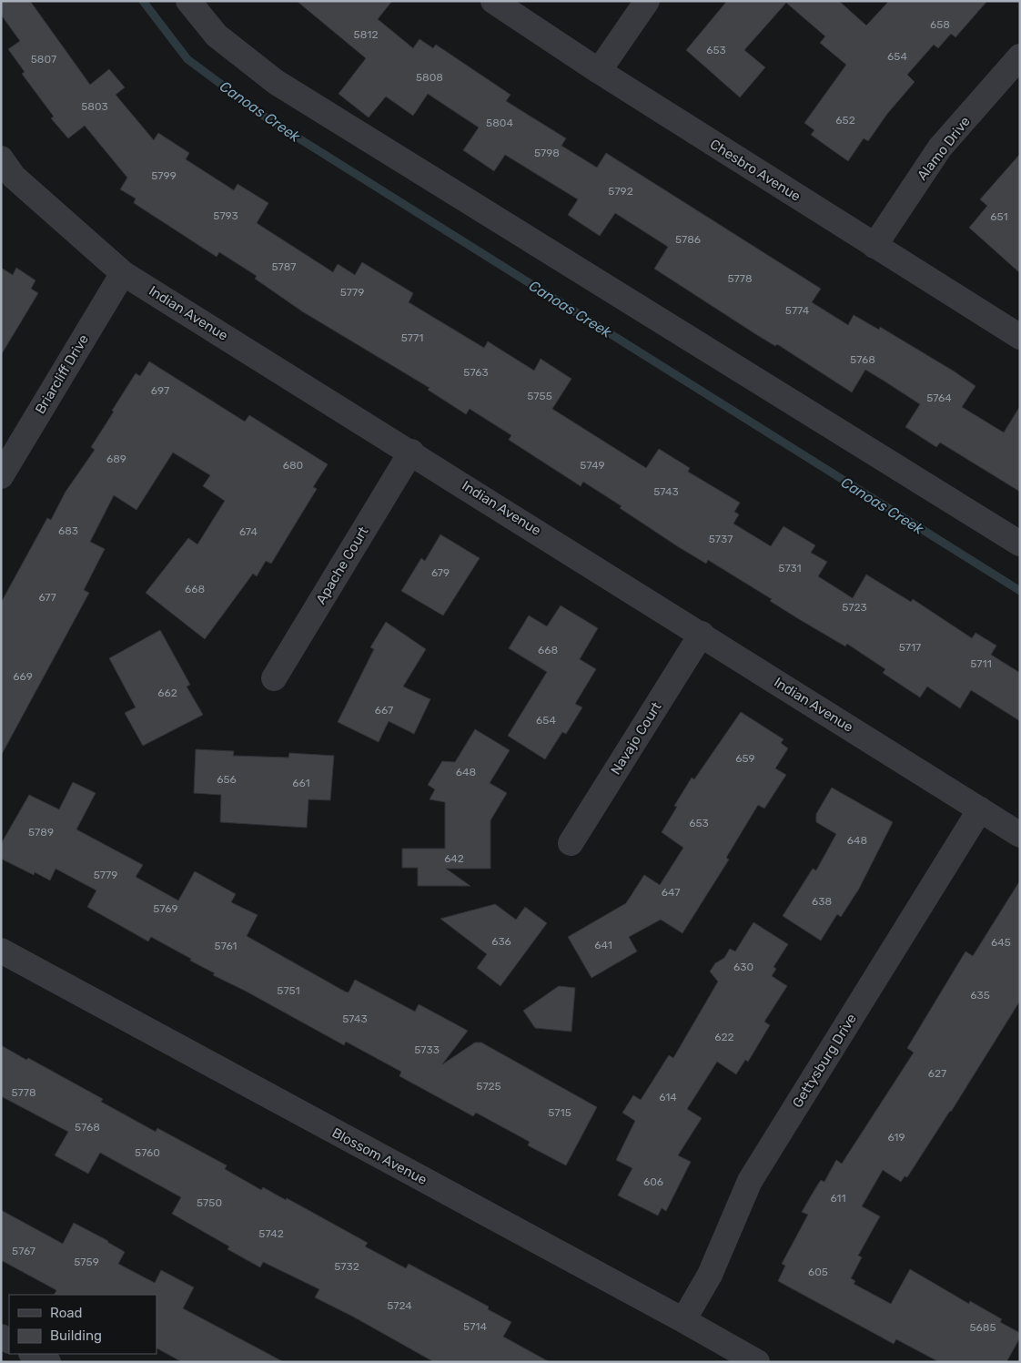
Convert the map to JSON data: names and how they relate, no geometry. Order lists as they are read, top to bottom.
{
  "streets": {
    "street": [
      "Alamo Drive",
      "Chesbro Avenue",
      "Indian Avenue",
      "Briarcliff Drive",
      "Apache Court",
      "Navajo Court",
      "Gettysburg Drive",
      "Blossom Avenue"
    ]
  },
  "crossings": [
    ["Alamo Drive", "Chesbro Avenue"],
    ["Indian Avenue", "Briarcliff Drive"],
    ["Indian Avenue", "Apache Court"],
    ["Indian Avenue", "Navajo Court"],
    ["Indian Avenue", "Gettysburg Drive"],
    ["Gettysburg Drive", "Blossom Avenue"]
  ],
  "water": ["Canoas Creek"],
  "house_numbers": [
    "658",
    "5812",
    "653",
    "654",
    "5807",
    "5808",
    "5803",
    "652",
    "5804",
    "5798",
    "5799",
    "5792",
    "5793",
    "651",
    "5786",
    "5787",
    "5778",
    "5779",
    "5774",
    "5771",
    "5768",
    "5763",
    "697",
    "5755",
    "5764",
    "689",
    "680",
    "5749",
    "5743",
    "683",
    "674",
    "5737",
    "5731",
    "679",
    "668",
    "677",
    "5723",
    "5717",
    "668",
    "5711",
    "669",
    "662",
    "667",
    "654",
    "659",
    "648",
    "656",
    "661",
    "653",
    "5789",
    "648",
    "642",
    "5779",
    "647",
    "638",
    "5769",
    "636",
    "645",
    "641",
    "5761",
    "630",
    "5751",
    "635",
    "5743",
    "622",
    "5733",
    "627",
    "5725",
    "5778",
    "614",
    "5715",
    "5768",
    "619",
    "5760",
    "606",
    "611",
    "5750",
    "5742",
    "5767",
    "5759",
    "5732",
    "605",
    "5724",
    "5714",
    "5685"
  ],
  "legend": ["Road", "Building"]
}
